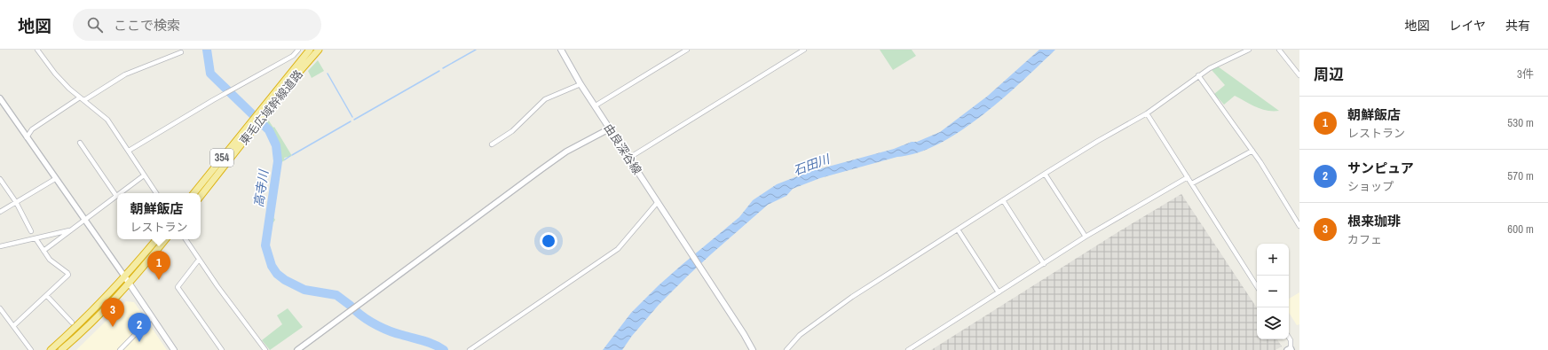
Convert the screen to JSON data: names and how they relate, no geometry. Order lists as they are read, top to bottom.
{
  "streets": {
    "highway": ["東毛広域幹線道路", "354"],
    "main road": ["由良深谷線"]
  },
  "water": ["石田川", "高寺川"],
  "page": {
    "header": "地図",
    "search": "ここで検索",
    "nav": ["地図", "レイヤ", "共有"],
    "heading": ["周辺", "3件"],
    "list": [
      {
        "mark": "1",
        "name": "朝鮮飯店",
        "note": "レストラン",
        "value": "530 m"
      },
      {
        "mark": "2",
        "name": "サンピュア",
        "note": "ショップ",
        "value": "570 m"
      },
      {
        "mark": "3",
        "name": "根来珈琲",
        "note": "カフェ",
        "value": "600 m"
      }
    ],
    "popup": ["朝鮮飯店", "レストラン"],
    "map_buttons": ["+", "−"],
    "pins": ["1", "3", "2"]
  }
}
